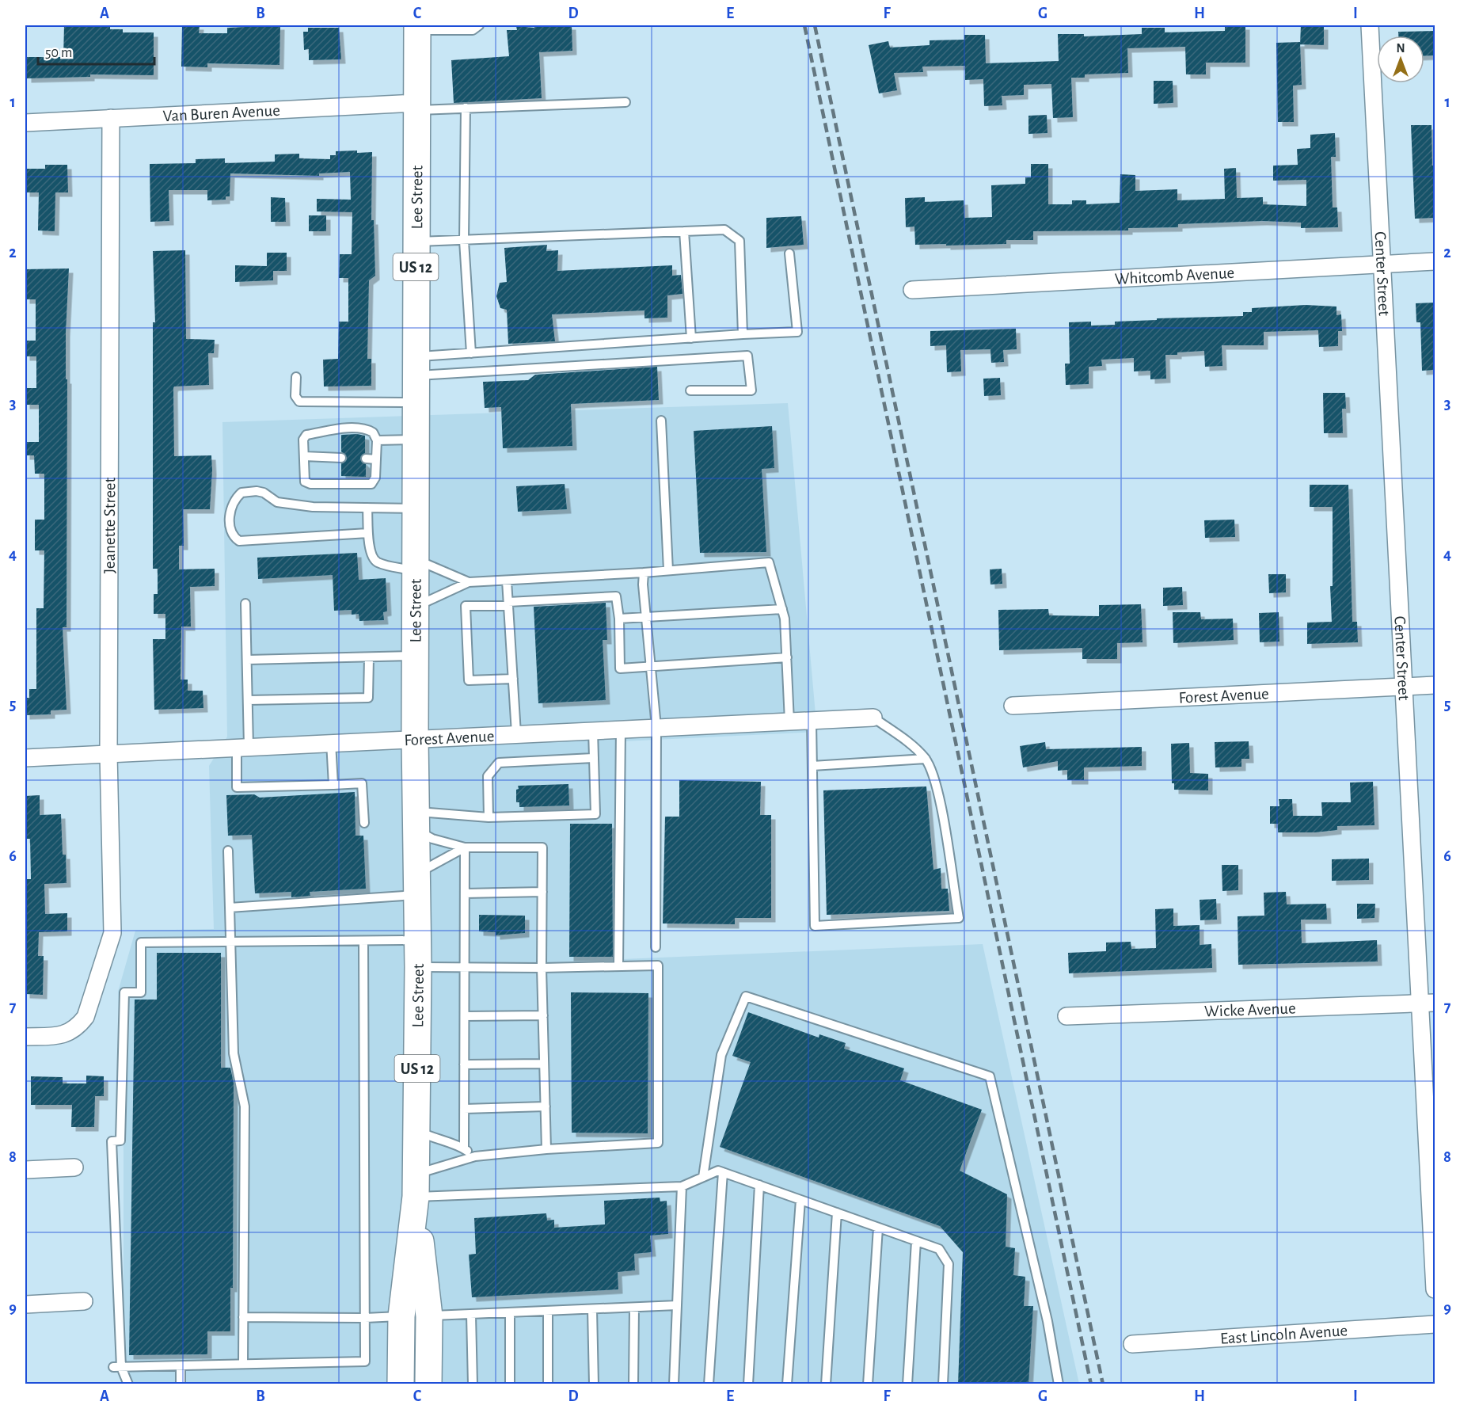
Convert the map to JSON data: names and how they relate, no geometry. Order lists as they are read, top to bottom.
{
  "streets": {
    "main road": ["Lee Street", "US 12"],
    "street": [
      "Van Buren Avenue",
      "Center Street",
      "Whitcomb Avenue",
      "Jeanette Street",
      "Forest Avenue",
      "Wicke Avenue",
      "East Lincoln Avenue"
    ]
  },
  "crossings": [
    ["Van Buren Avenue", "Lee Street"],
    ["Van Buren Avenue", "Jeanette Street"],
    ["Lee Street", "Forest Avenue"],
    ["Center Street", "Whitcomb Avenue"],
    ["Center Street", "Forest Avenue"],
    ["Center Street", "Wicke Avenue"],
    ["Jeanette Street", "Forest Avenue"]
  ],
  "scale_bar": "50 m",
  "north": "top",
  "grid": {
    "columns": [
      "A",
      "B",
      "C",
      "D",
      "E",
      "F",
      "G",
      "H",
      "I"
    ],
    "rows": [
      "1",
      "2",
      "3",
      "4",
      "5",
      "6",
      "7",
      "8",
      "9"
    ]
  }
}
